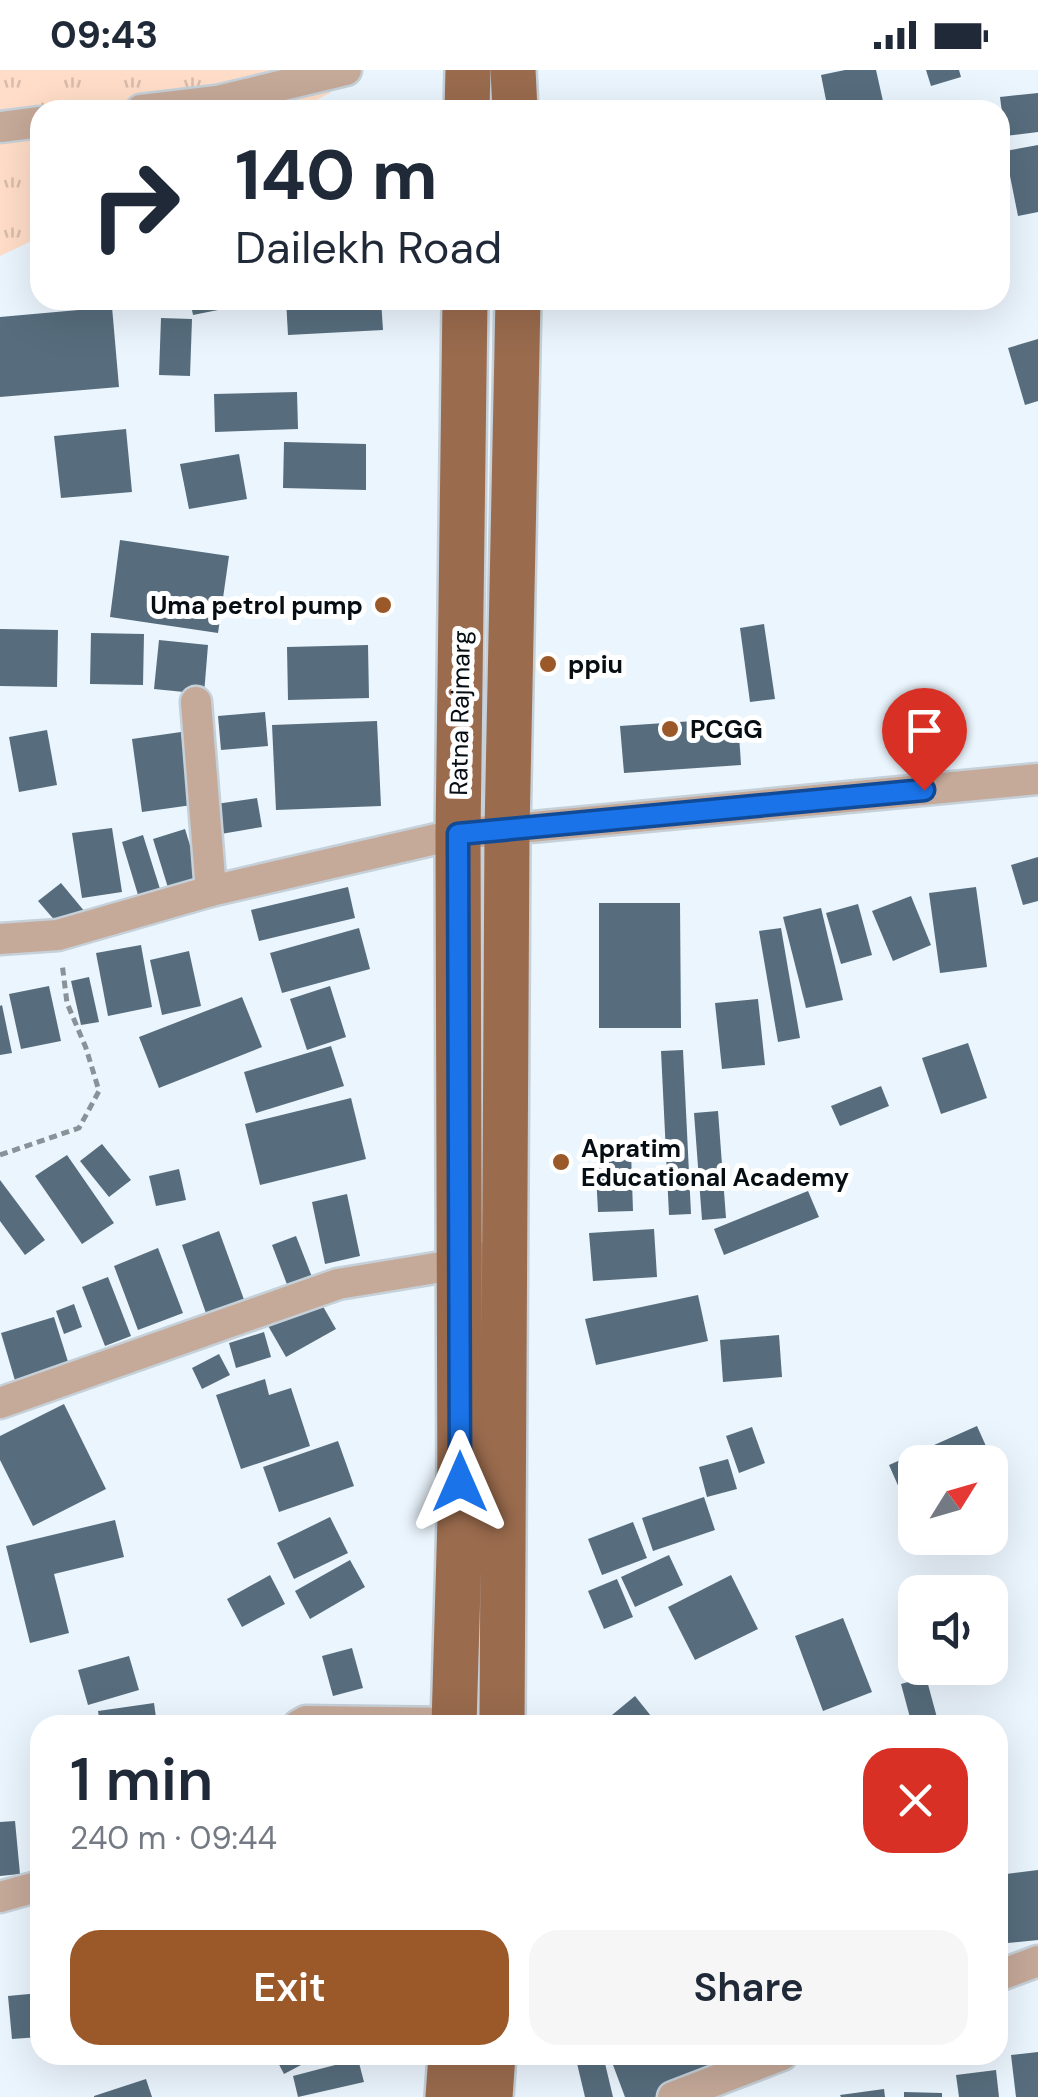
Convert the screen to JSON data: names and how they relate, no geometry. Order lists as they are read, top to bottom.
{
  "streets": {
    "main road": ["Ratna Rajmarg"]
  },
  "places": [
    "Uma petrol pump",
    "ppiu",
    "PCGG",
    "Apratim Educational Academy"
  ],
  "north": "top right",
  "page": {
    "status": "09:43",
    "turn": ["140 m", "Dailekh Road"],
    "heading": ["1 min", "240 m · 09:44"],
    "buttons": ["Exit", "Share"]
  }
}
